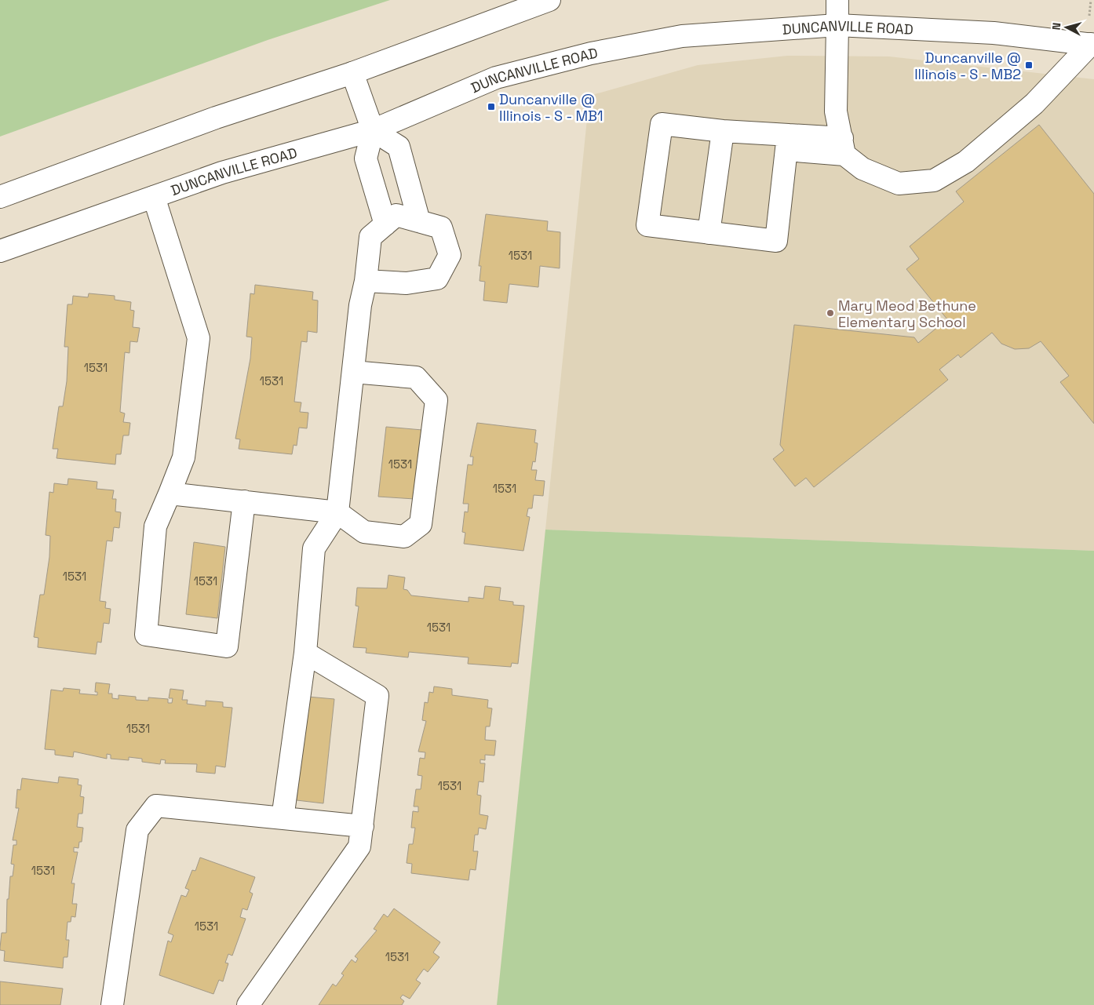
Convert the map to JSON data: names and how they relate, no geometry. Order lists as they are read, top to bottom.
{
  "streets": {
    "main road": ["DUNCANVILLE ROAD"]
  },
  "places": {
    "transit": ["Duncanville @ Illinois - S - MB2", "Duncanville @ Illinois - S - MB1"],
    "other": ["Mary Meod Bethune Elementary School"]
  },
  "house_numbers": [
    "1531",
    "1531",
    "1531",
    "1531",
    "1531",
    "1531",
    "1531",
    "1531",
    "1531",
    "1531",
    "1531",
    "1531",
    "1531"
  ],
  "north": "left"
}
